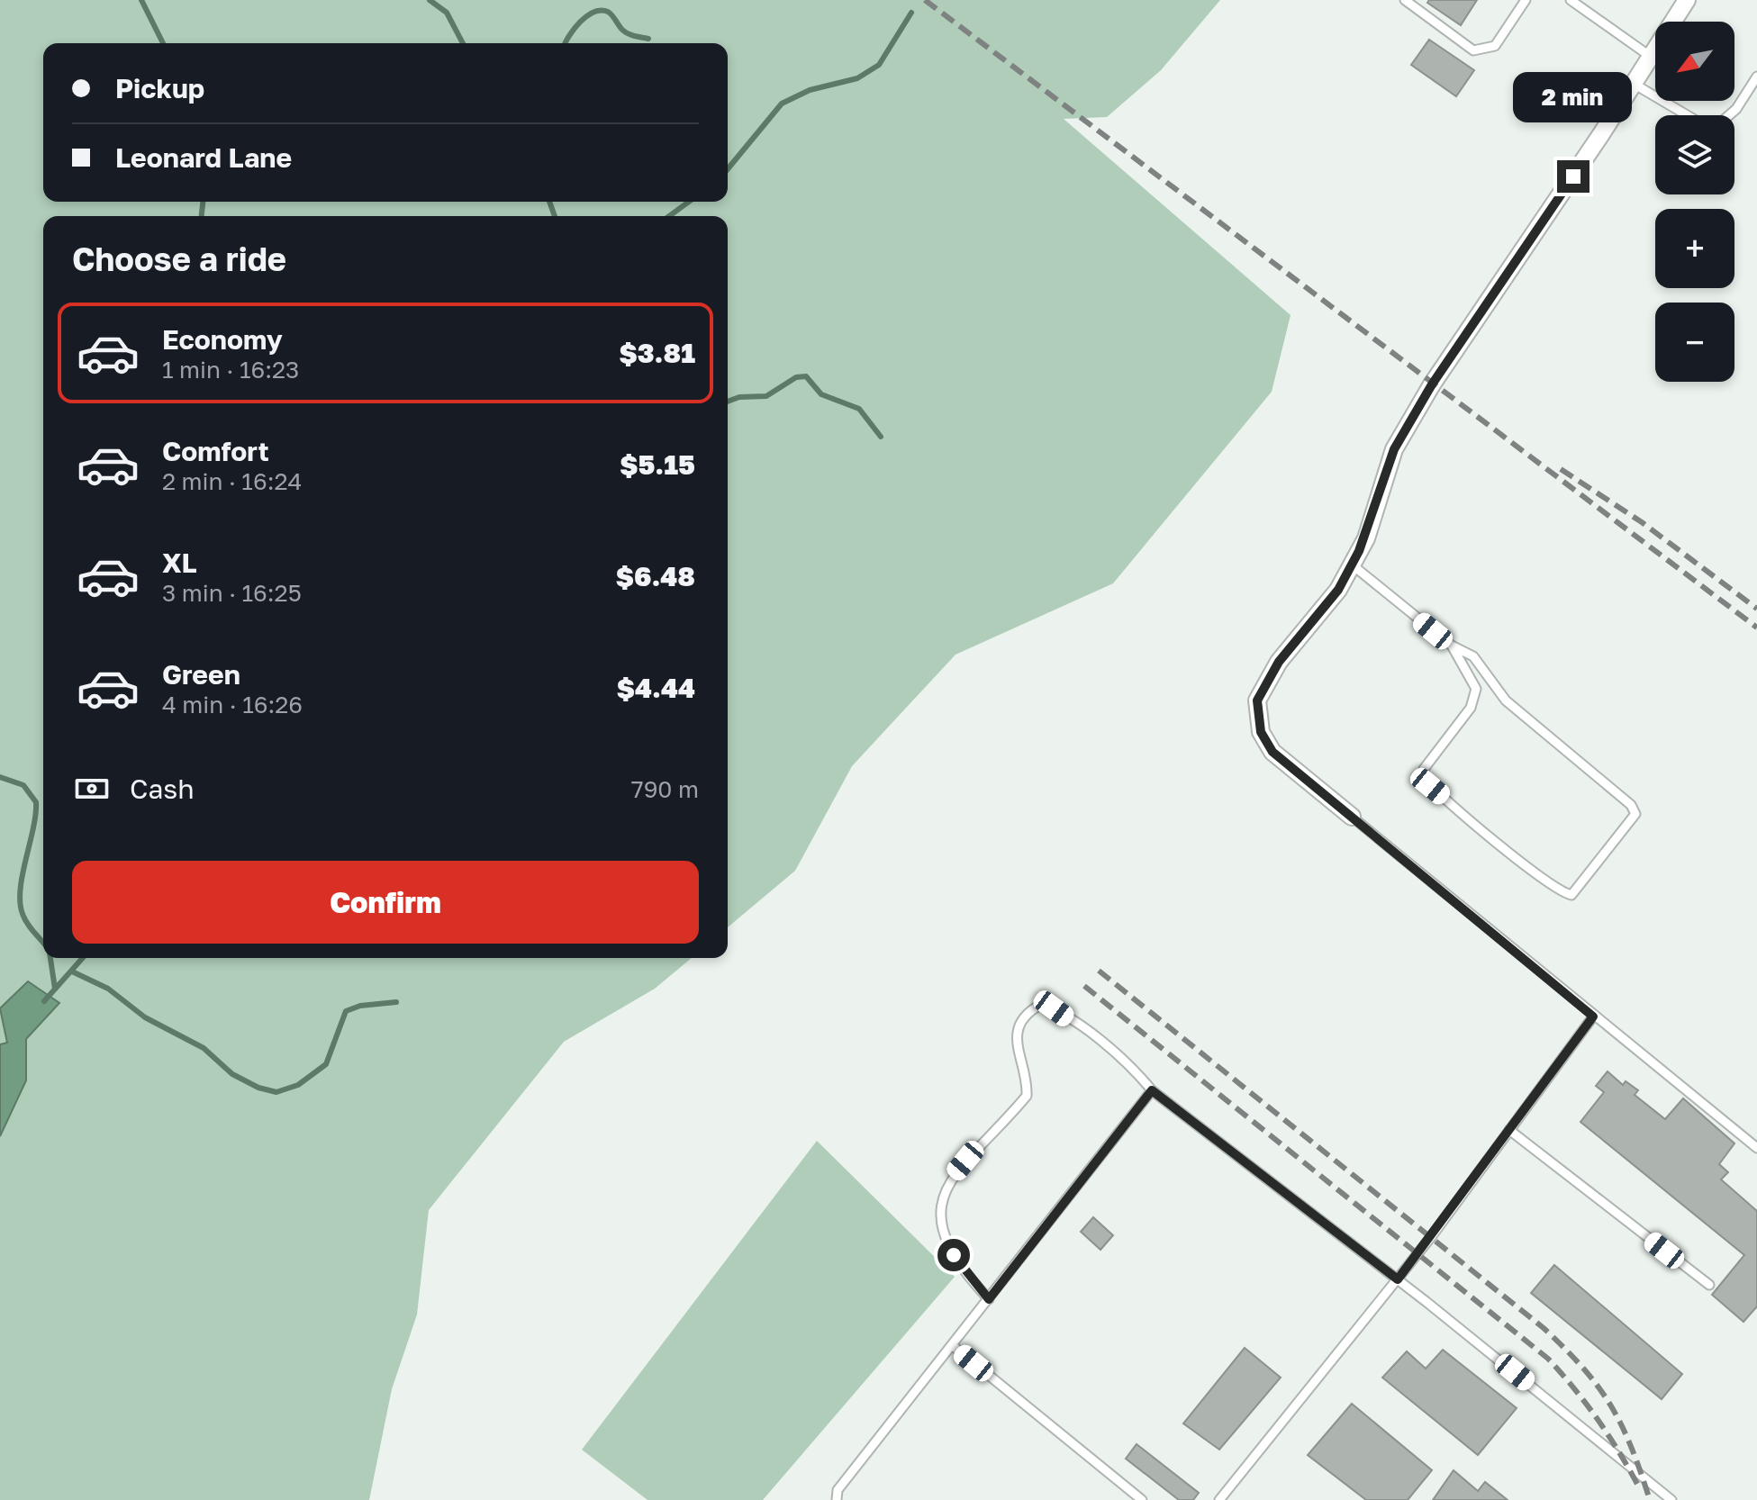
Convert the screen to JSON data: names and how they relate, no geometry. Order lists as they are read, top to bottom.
{
  "north": "bottom left",
  "page": {
    "map_buttons": ["+", "−"],
    "banner": ["Pickup", "Leonard Lane"],
    "bubble": "2 min",
    "heading": "Choose a ride",
    "list": [
      {
        "name": "Economy",
        "note": "1 min · 16:23",
        "value": "$3.81"
      },
      {
        "name": "Comfort",
        "note": "2 min · 16:24",
        "value": "$5.15"
      },
      {
        "name": "XL",
        "note": "3 min · 16:25",
        "value": "$6.48"
      },
      {
        "name": "Green",
        "note": "4 min · 16:26",
        "value": "$4.44"
      }
    ],
    "pay": ["Cash", "790 m"],
    "buttons": "Confirm"
  }
}
